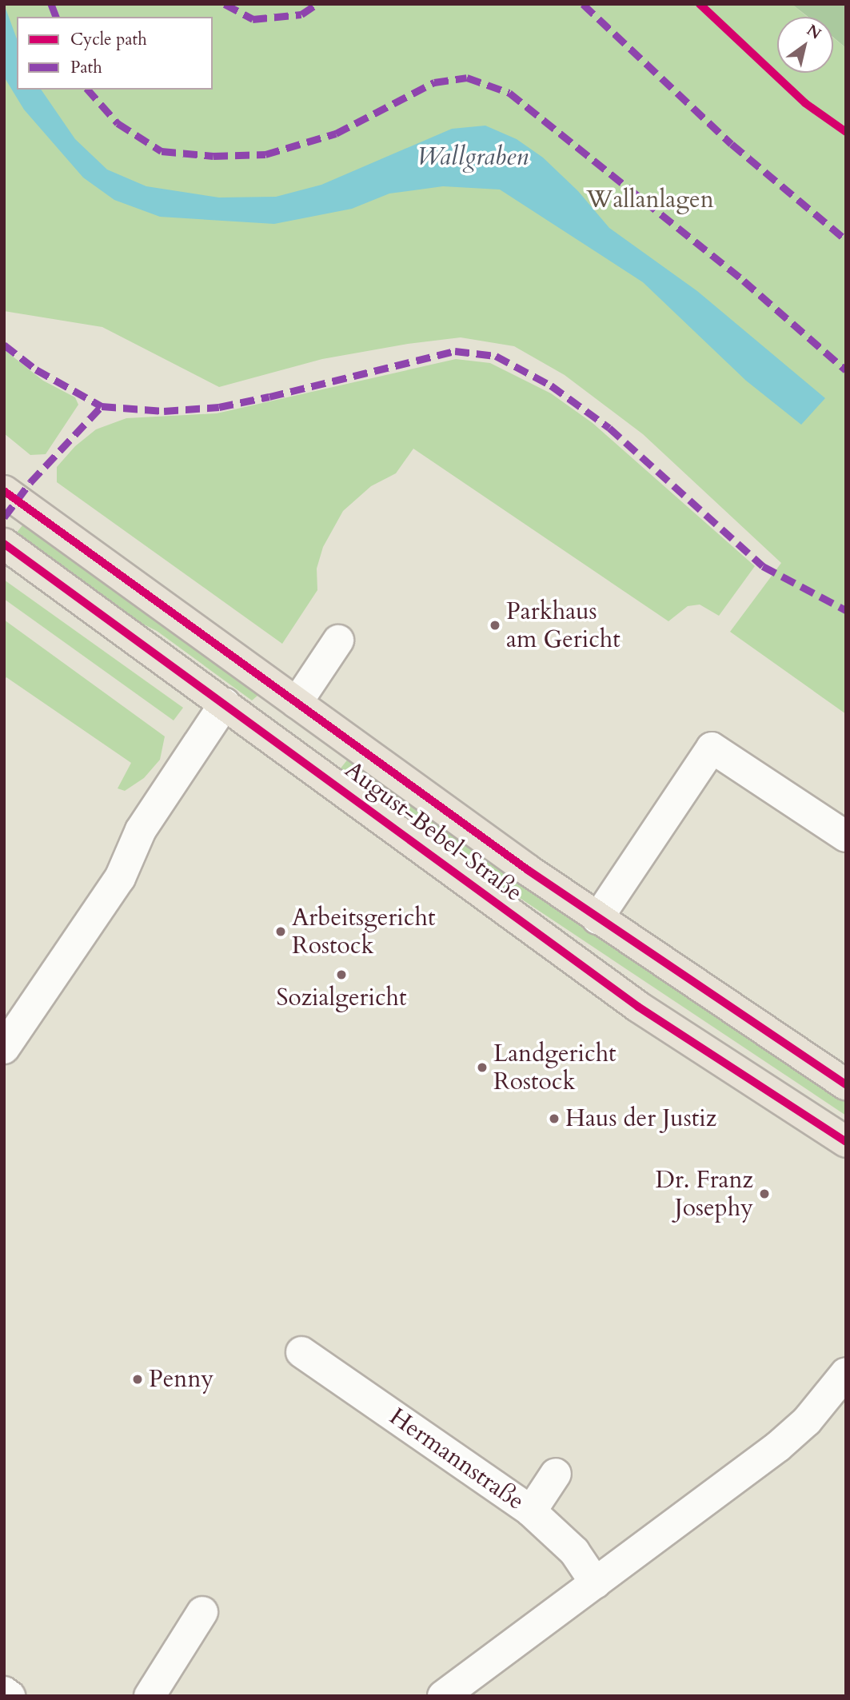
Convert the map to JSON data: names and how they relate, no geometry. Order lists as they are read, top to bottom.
{
  "streets": {
    "main road": ["August-Bebel-Straße"],
    "street": ["Hermannstraße"]
  },
  "water": ["Wallgraben"],
  "parks": ["Wallanlagen"],
  "places": [
    "Parkhaus am Gericht",
    "Arbeitsgericht Rostock",
    "Sozialgericht",
    "Landgericht Rostock",
    "Haus der Justiz",
    "Dr. Franz Josephy",
    "Penny"
  ],
  "legend": ["Cycle path", "Path"],
  "north": "top right"
}
